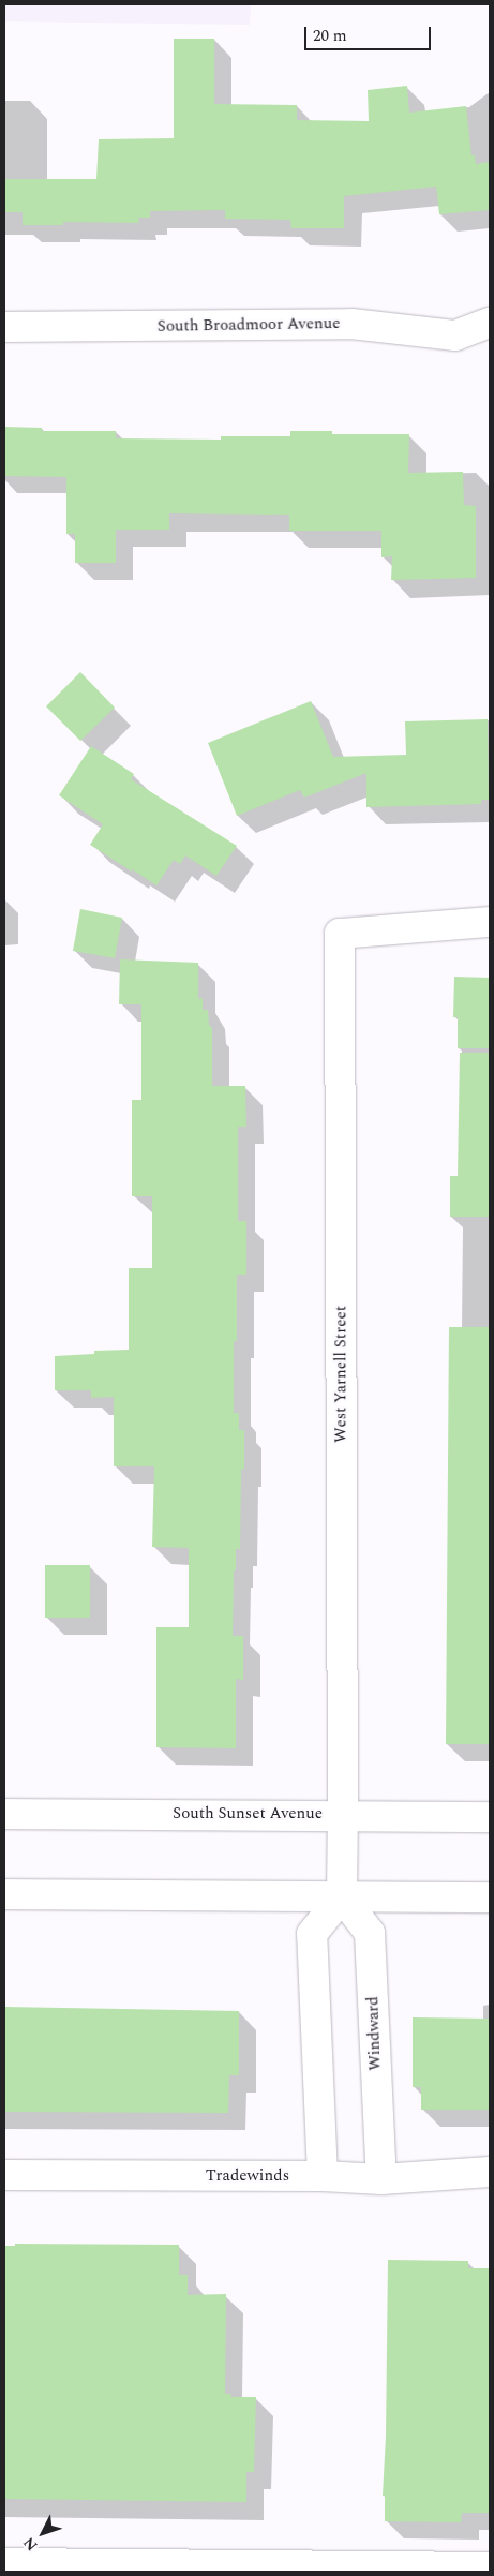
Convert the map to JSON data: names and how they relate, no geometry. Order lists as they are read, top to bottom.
{
  "streets": {
    "street": [
      "South Broadmoor Avenue",
      "West Yarnell Street",
      "South Sunset Avenue",
      "Windward",
      "Tradewinds"
    ]
  },
  "crossings": [
    ["West Yarnell Street", "South Sunset Avenue"],
    ["Windward", "Tradewinds"]
  ],
  "scale_bar": "20 m",
  "north": "bottom left"
}
